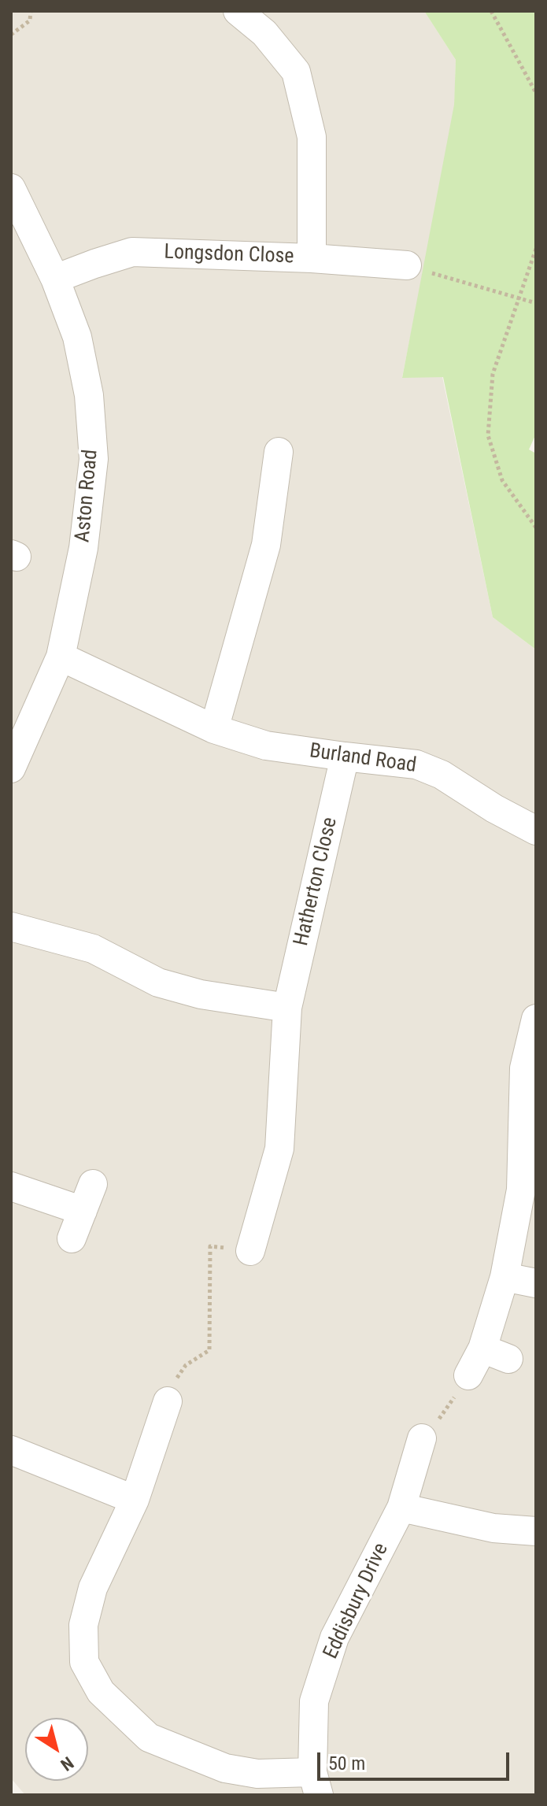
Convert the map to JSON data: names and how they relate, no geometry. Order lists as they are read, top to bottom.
{
  "streets": {
    "street": [
      "Longsdon Close",
      "Aston Road",
      "Burland Road",
      "Hatherton Close",
      "Eddisbury Drive"
    ]
  },
  "crossings": [
    ["Longsdon Close", "Aston Road"],
    ["Aston Road", "Burland Road"],
    ["Burland Road", "Hatherton Close"]
  ],
  "scale_bar": "50 m",
  "north": "bottom right"
}
